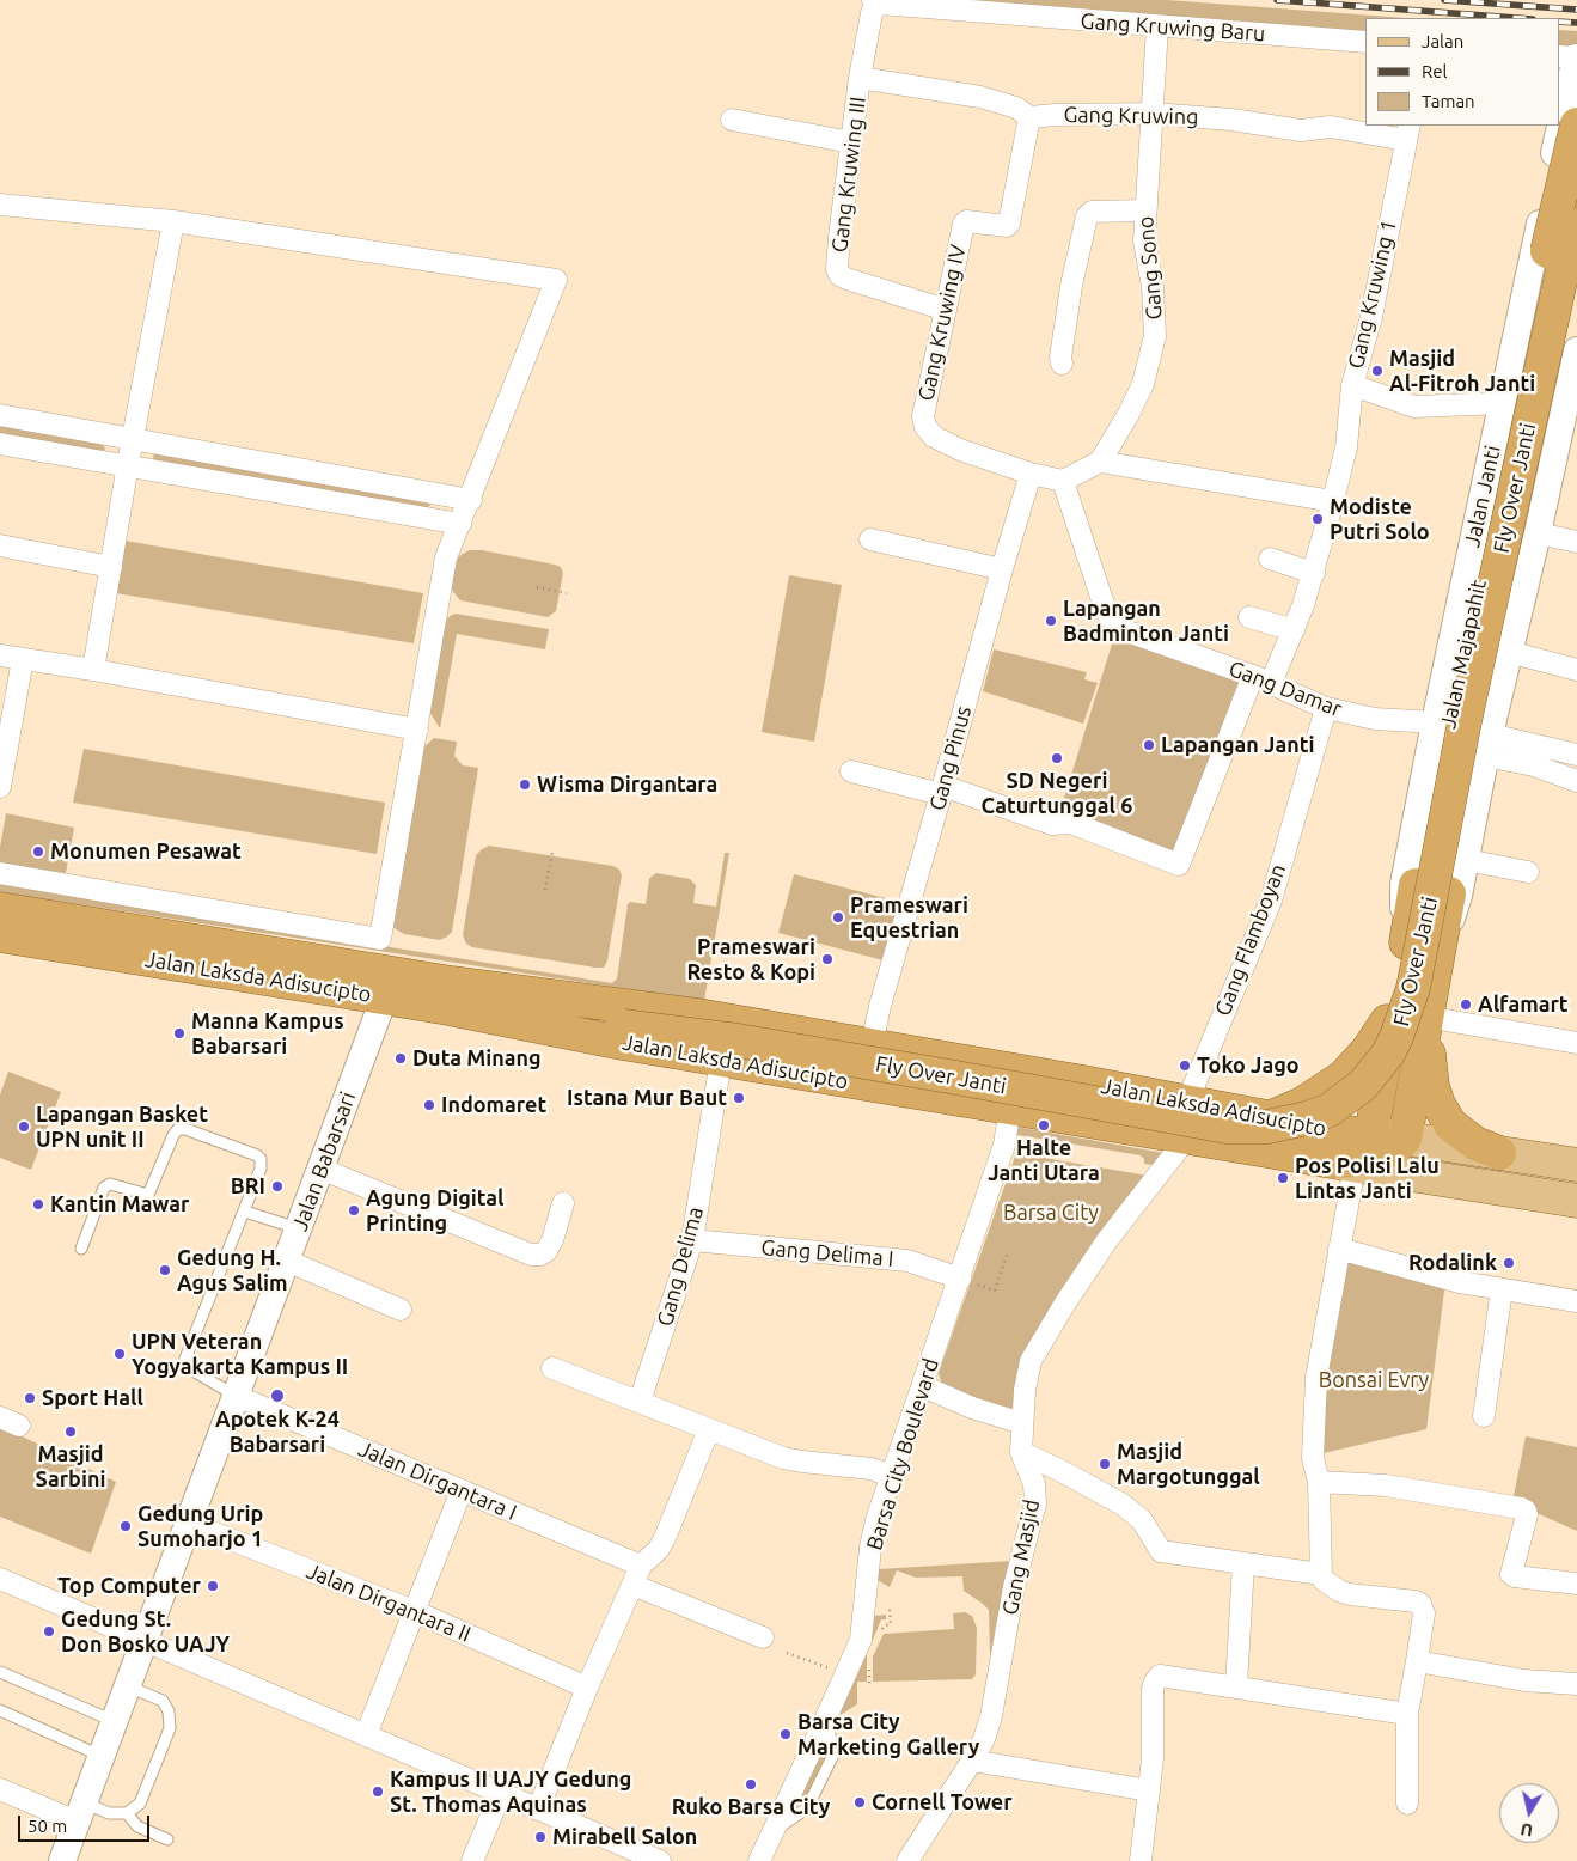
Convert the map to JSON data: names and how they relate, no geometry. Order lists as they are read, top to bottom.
{
  "streets": {
    "highway": ["Fly Over Janti", "Jalan Majapahit", "Jalan Laksda Adisucipto"],
    "street": [
      "Gang Kruwing Baru",
      "Gang Kruwing",
      "Gang Kruwing III",
      "Gang Sono",
      "Gang Kruwing 1",
      "Gang Kruwing IV",
      "Jalan Janti",
      "Gang Damar",
      "Gang Pinus",
      "Gang Flamboyan",
      "Jalan Babarsari",
      "Gang Delima I",
      "Gang Delima",
      "Barsa City Boulevard",
      "Jalan Dirgantara I",
      "Gang Masjid",
      "Jalan Dirgantara II"
    ]
  },
  "crossings": [
    ["Gang Kruwing Baru", "Gang Kruwing III"],
    ["Gang Kruwing Baru", "Gang Sono"],
    ["Gang Kruwing", "Gang Sono"],
    ["Gang Kruwing", "Gang Kruwing 1"],
    ["Gang Kruwing", "Gang Kruwing IV"],
    ["Gang Kruwing III", "Gang Kruwing IV"],
    ["Gang Kruwing 1", "Jalan Janti"],
    ["Gang Kruwing IV", "Gang Pinus"],
    ["Fly Over Janti", "Jalan Laksda Adisucipto"],
    ["Jalan Janti", "Jalan Majapahit"],
    ["Jalan Janti", "Gang Damar"],
    ["Jalan Majapahit", "Jalan Laksda Adisucipto"],
    ["Gang Damar", "Gang Flamboyan"],
    ["Gang Pinus", "Jalan Laksda Adisucipto"],
    ["Gang Flamboyan", "Jalan Laksda Adisucipto"],
    ["Jalan Laksda Adisucipto", "Jalan Babarsari"],
    ["Jalan Laksda Adisucipto", "Gang Delima"],
    ["Jalan Laksda Adisucipto", "Barsa City Boulevard"],
    ["Jalan Laksda Adisucipto", "Gang Masjid"],
    ["Jalan Babarsari", "Jalan Dirgantara I"],
    ["Jalan Babarsari", "Jalan Dirgantara II"],
    ["Gang Delima I", "Gang Delima"],
    ["Gang Delima I", "Barsa City Boulevard"]
  ],
  "parks": ["Barsa City", "Bonsai Evry"],
  "places": [
    "Masjid Al-Fitroh Janti",
    "Modiste Putri Solo",
    "Lapangan Badminton Janti",
    "Lapangan Janti",
    "SD Negeri Caturtunggal 6",
    "Wisma Dirgantara",
    "Monumen Pesawat",
    "Prameswari Equestrian",
    "Prameswari Resto & Kopi",
    "Alfamart",
    "Manna Kampus Babarsari",
    "Duta Minang",
    "Toko Jago",
    "Istana Mur Baut",
    "Indomaret",
    "Halte Janti Utara",
    "Lapangan Basket UPN unit II",
    "Pos Polisi Lalu Lintas Janti",
    "BRI",
    "Kantin Mawar",
    "Agung Digital Printing",
    "Rodalink",
    "Gedung H. Agus Salim",
    "UPN Veteran Yogyakarta Kampus II",
    "Apotek K-24 Babarsari",
    "Sport Hall",
    "Masjid Sarbini",
    "Masjid Margotunggal",
    "Gedung Urip Sumoharjo 1",
    "Top Computer",
    "Gedung St. Don Bosko UAJY",
    "Barsa City Marketing Gallery",
    "Ruko Barsa City",
    "Kampus II UAJY Gedung St. Thomas Aquinas",
    "Cornell Tower",
    "Mirabell Salon"
  ],
  "legend": ["Jalan", "Rel", "Taman"],
  "scale_bar": "50 m",
  "north": "bottom"
}
